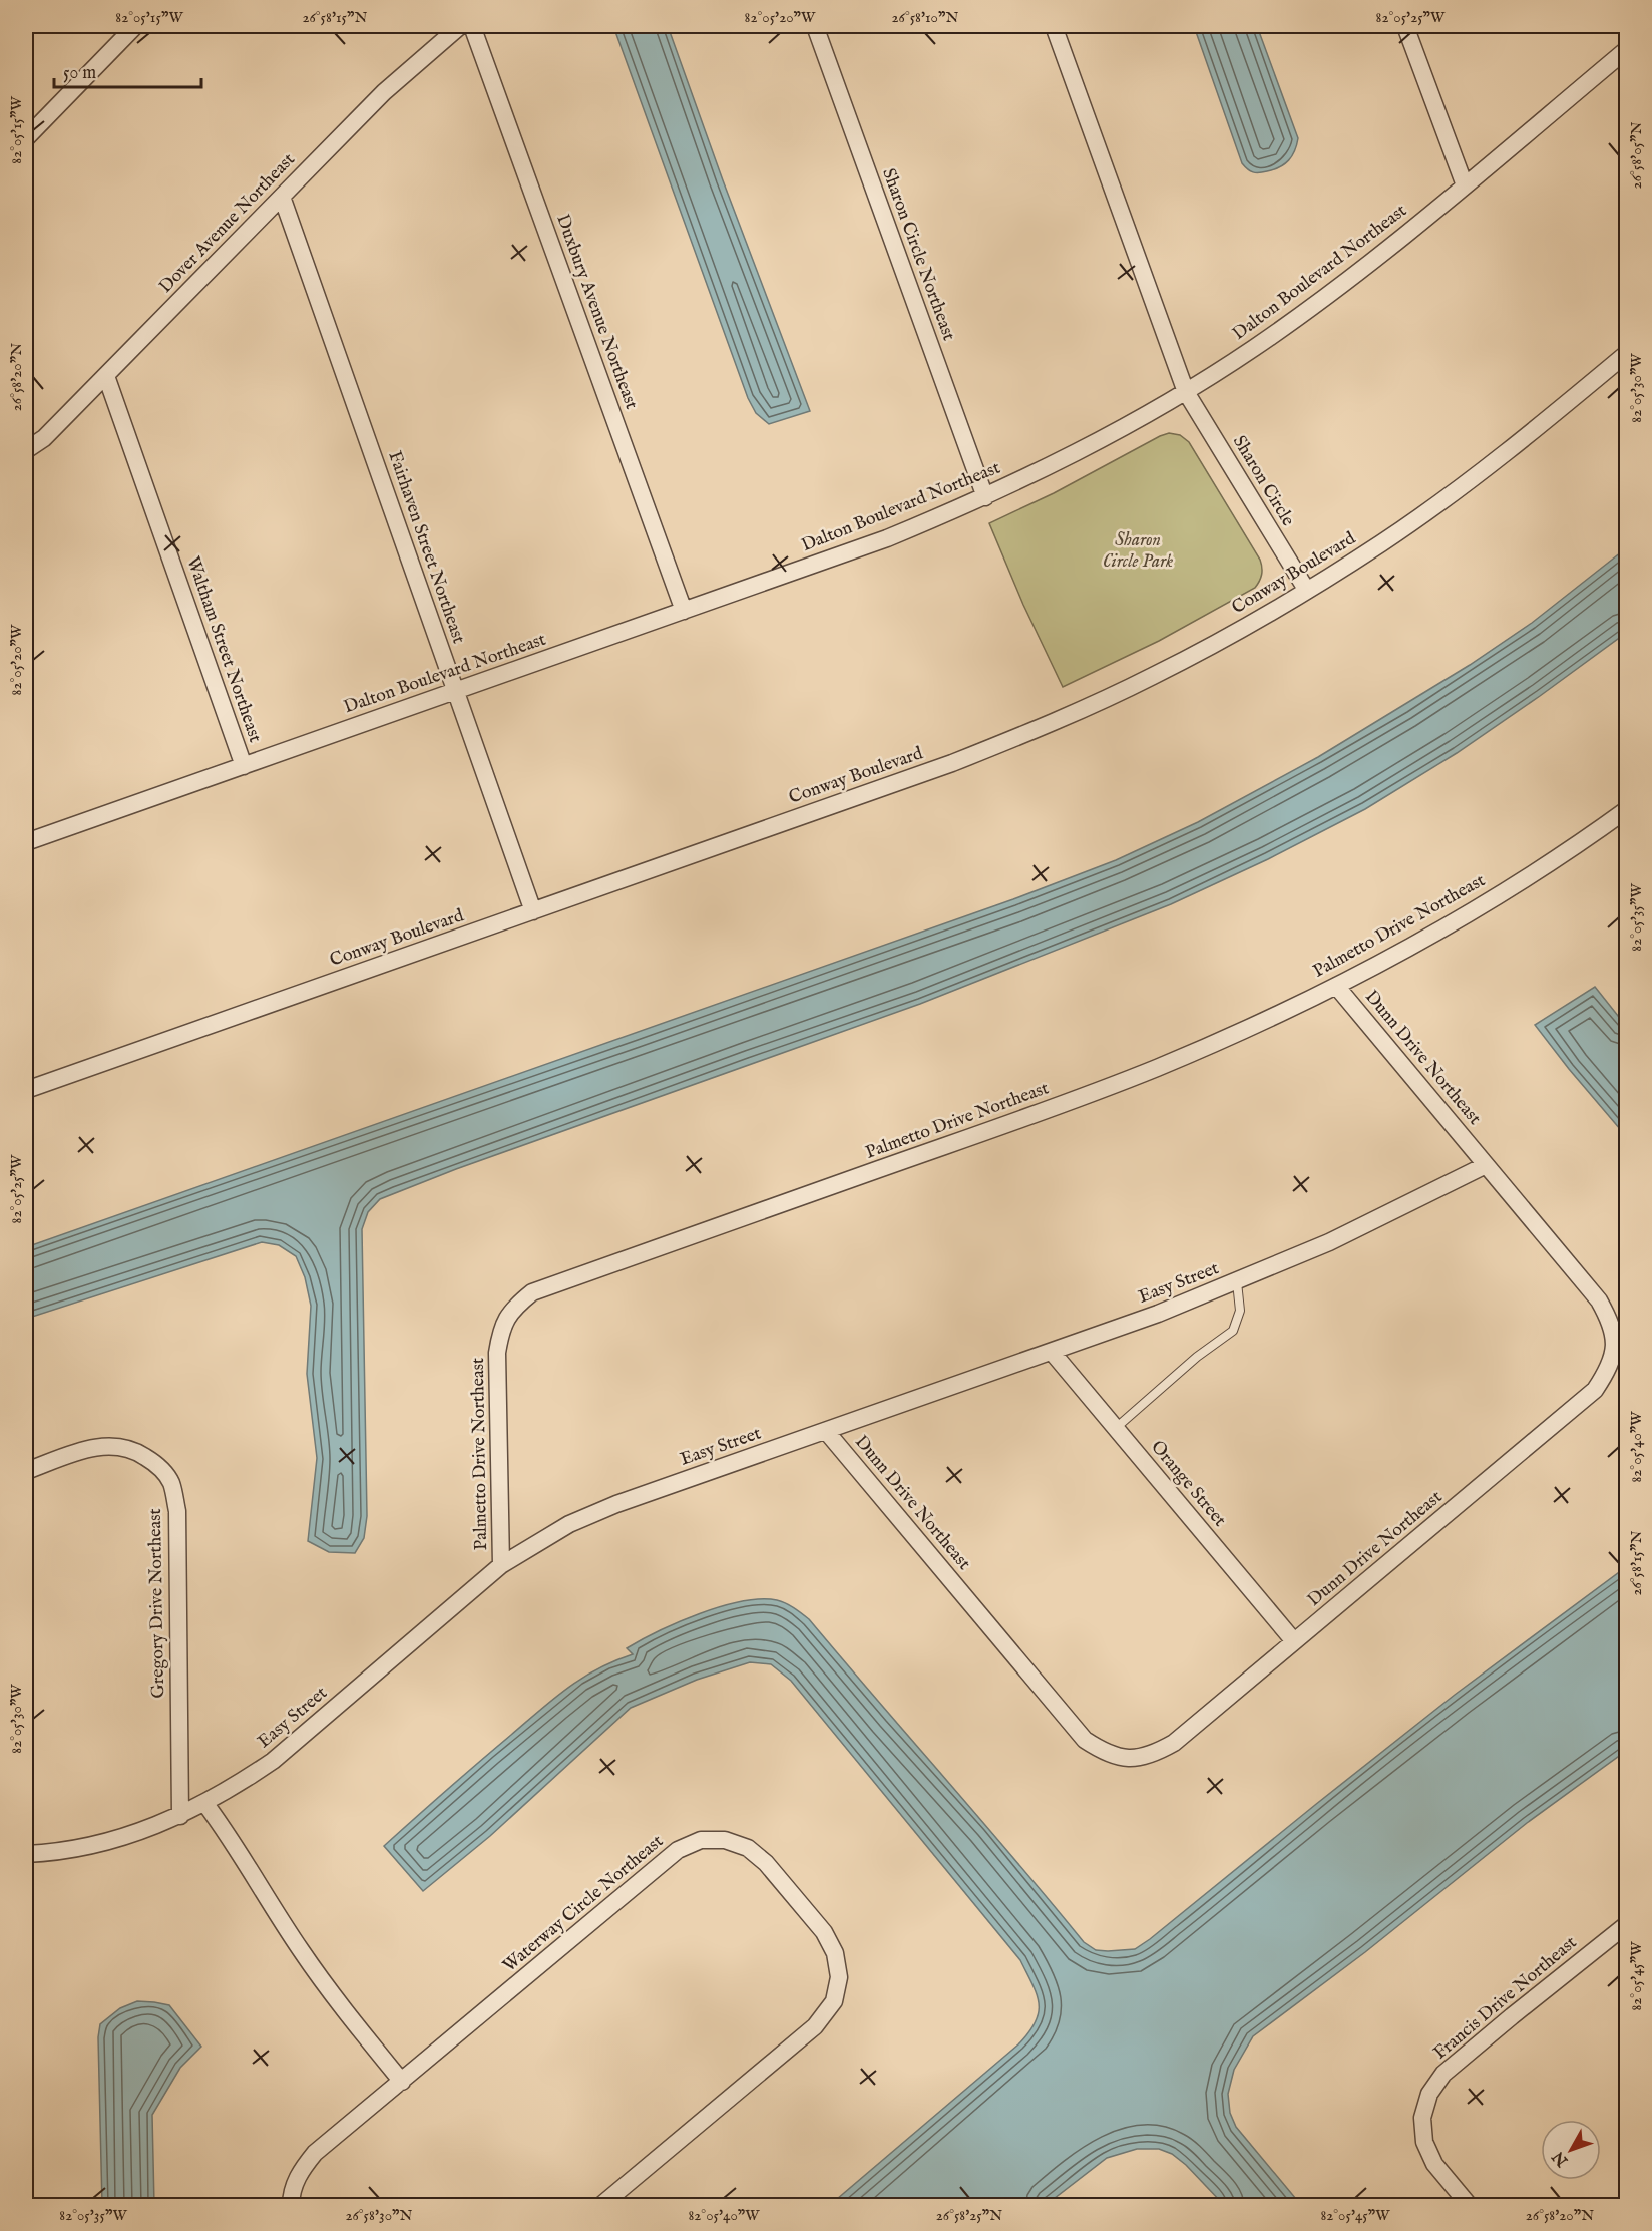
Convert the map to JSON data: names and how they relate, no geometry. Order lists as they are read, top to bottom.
{
  "streets": {
    "street": [
      "Dover Avenue Northeast",
      "Sharon Circle Northeast",
      "Dalton Boulevard Northeast",
      "Duxbury Avenue Northeast",
      "Sharon Circle",
      "Fairhaven Street Northeast",
      "Conway Boulevard",
      "Waltham Street Northeast",
      "Palmetto Drive Northeast",
      "Dunn Drive Northeast",
      "Easy Street",
      "Orange Street",
      "Gregory Drive Northeast",
      "Waterway Circle Northeast",
      "Francis Drive Northeast"
    ]
  },
  "crossings": [
    ["Dover Avenue Northeast", "Fairhaven Street Northeast"],
    ["Dover Avenue Northeast", "Waltham Street Northeast"],
    ["Sharon Circle Northeast", "Dalton Boulevard Northeast"],
    ["Dalton Boulevard Northeast", "Duxbury Avenue Northeast"],
    ["Dalton Boulevard Northeast", "Sharon Circle"],
    ["Dalton Boulevard Northeast", "Fairhaven Street Northeast"],
    ["Dalton Boulevard Northeast", "Waltham Street Northeast"],
    ["Sharon Circle", "Conway Boulevard"],
    ["Fairhaven Street Northeast", "Conway Boulevard"],
    ["Palmetto Drive Northeast", "Dunn Drive Northeast"],
    ["Palmetto Drive Northeast", "Easy Street"],
    ["Dunn Drive Northeast", "Easy Street"],
    ["Dunn Drive Northeast", "Orange Street"],
    ["Easy Street", "Orange Street"],
    ["Easy Street", "Gregory Drive Northeast"]
  ],
  "parks": ["Sharon Circle Park"],
  "scale_bar": "50 m",
  "north": "bottom left",
  "coordinates": [
    "82°05'15\"W",
    "26°58'15\"N",
    "82°05'20\"W",
    "26°58'10\"N",
    "82°05'25\"W",
    "26°58'05\"N",
    "26°58'20\"N",
    "82°05'30\"W",
    "82°05'35\"W",
    "82°05'40\"W",
    "82°05'45\"W",
    "26°58'30\"N",
    "26°58'25\"N"
  ]
}
